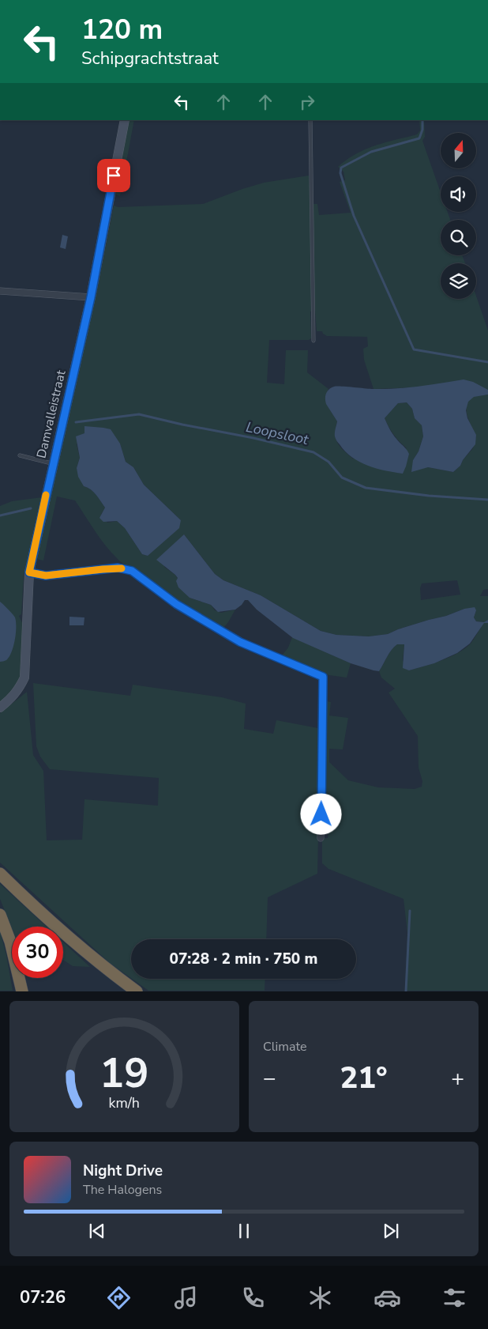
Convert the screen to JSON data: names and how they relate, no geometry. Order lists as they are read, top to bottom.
{
  "streets": {
    "street": ["Damvalleistraat"]
  },
  "water": ["Loopsloot"],
  "north": "top",
  "page": {
    "turn": ["120 m", "Schipgrachtstraat"],
    "limit": "30",
    "trip": "07:28 · 2 min · 750 m",
    "tile": "Climate",
    "heat": ["−", "21°", "+"],
    "song": ["Night Drive", "The Halogens"],
    "tabs": "07:26",
    "gauge": ["19", "km/h"]
  }
}
